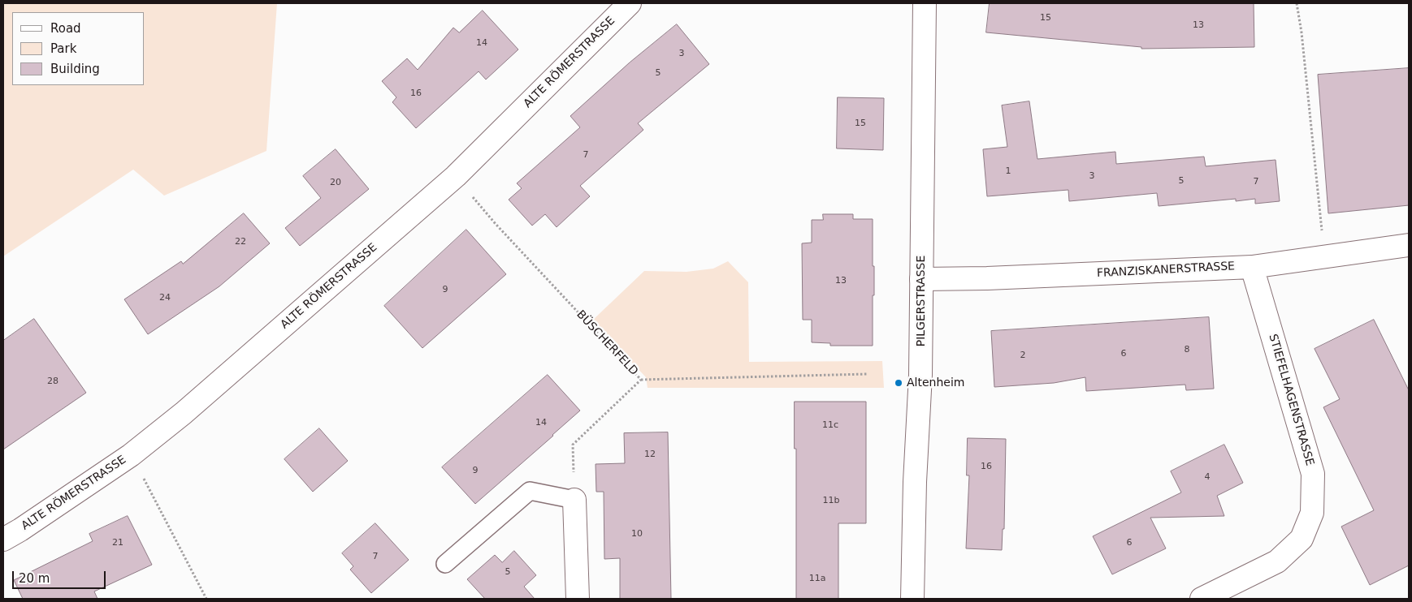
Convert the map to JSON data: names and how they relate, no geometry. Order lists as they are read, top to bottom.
{
  "streets": {
    "street": [
      "ALTE RÖMERSTRASSE",
      "FRANZISKANERSTRASSE",
      "PILGERSTRASSE",
      "STIEFELHAGENSTRASSE"
    ],
    "path": ["BÜSCHERFELD"]
  },
  "crossings": [
    ["ALTE RÖMERSTRASSE", "BÜSCHERFELD"],
    ["FRANZISKANERSTRASSE", "PILGERSTRASSE"],
    ["FRANZISKANERSTRASSE", "STIEFELHAGENSTRASSE"]
  ],
  "places": ["Altenheim"],
  "house_numbers": [
    "15",
    "13",
    "14",
    "3",
    "5",
    "16",
    "15",
    "7",
    "1",
    "3",
    "5",
    "7",
    "20",
    "22",
    "13",
    "9",
    "24",
    "8",
    "6",
    "2",
    "28",
    "14",
    "11c",
    "12",
    "16",
    "9",
    "4",
    "11b",
    "10",
    "21",
    "6",
    "7",
    "5",
    "11a"
  ],
  "legend": ["Road", "Park", "Building"],
  "scale_bar": "20 m"
}
